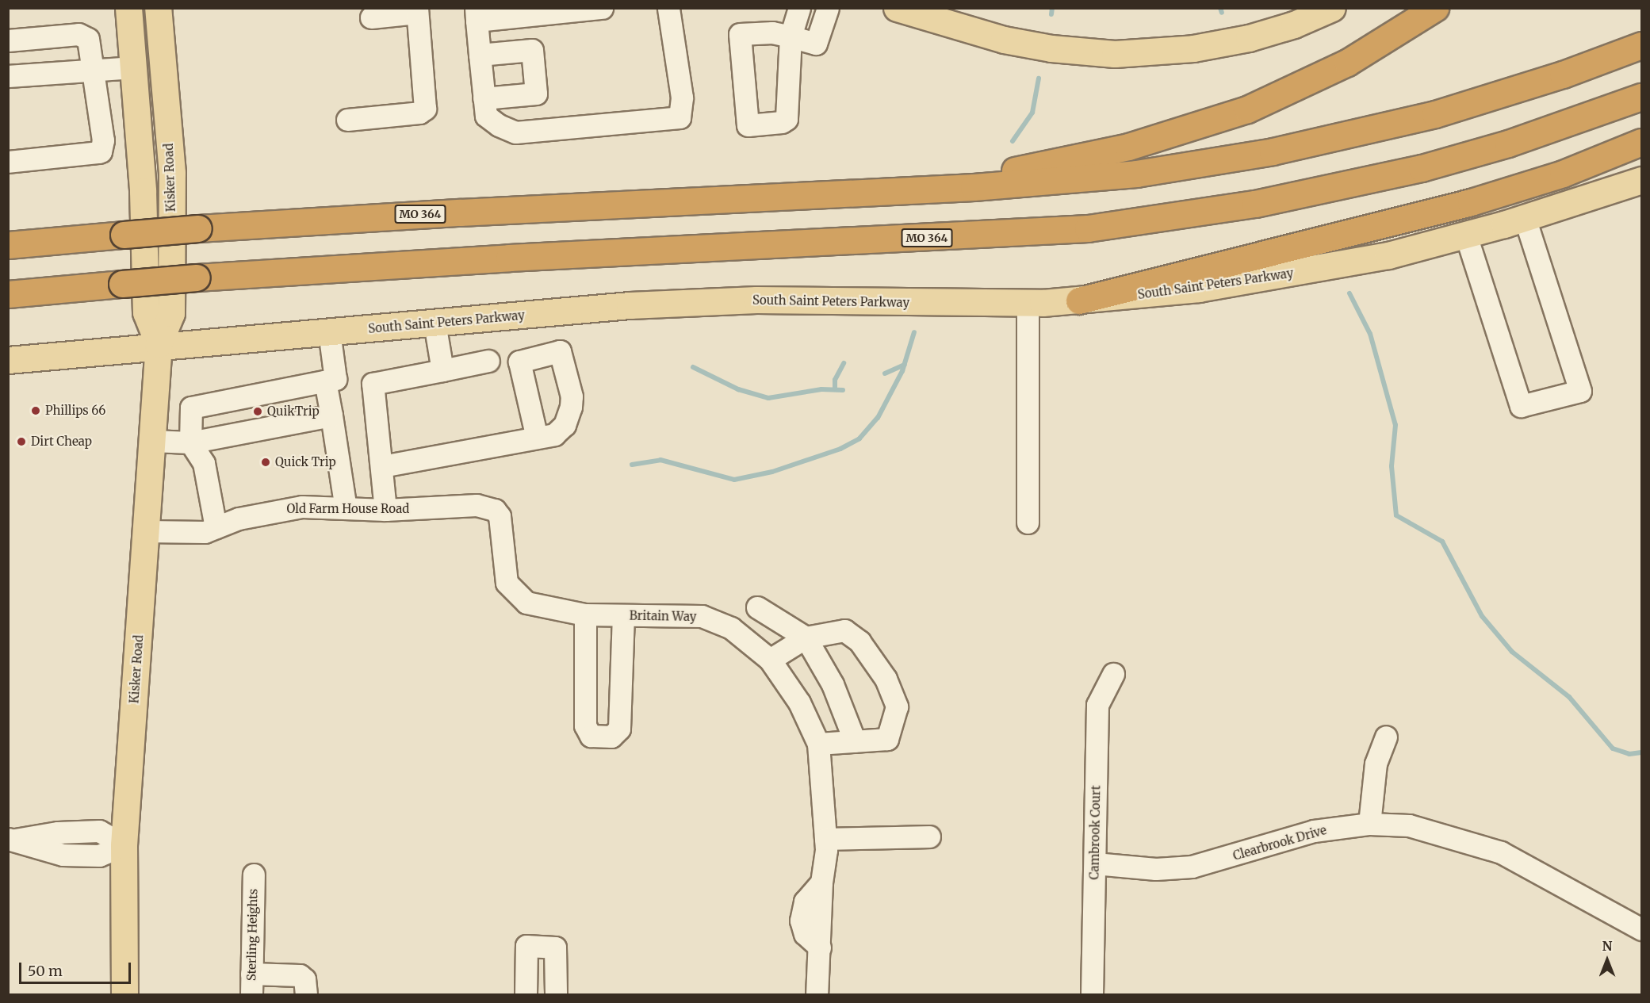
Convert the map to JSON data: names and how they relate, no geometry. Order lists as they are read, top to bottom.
{
  "streets": {
    "highway": ["MO 364"],
    "main road": ["Kisker Road", "South Saint Peters Parkway"],
    "street": [
      "Old Farm House Road",
      "Britain Way",
      "Cambrook Court",
      "Clearbrook Drive",
      "Sterling Heights"
    ]
  },
  "crossings": [
    ["Kisker Road", "South Saint Peters Parkway"],
    ["Kisker Road", "Old Farm House Road"],
    ["Old Farm House Road", "Britain Way"],
    ["Cambrook Court", "Clearbrook Drive"]
  ],
  "places": [
    "Phillips 66",
    "QuikTrip",
    "Dirt Cheap",
    "Quick Trip"
  ],
  "scale_bar": "50 m",
  "north": "top"
}
